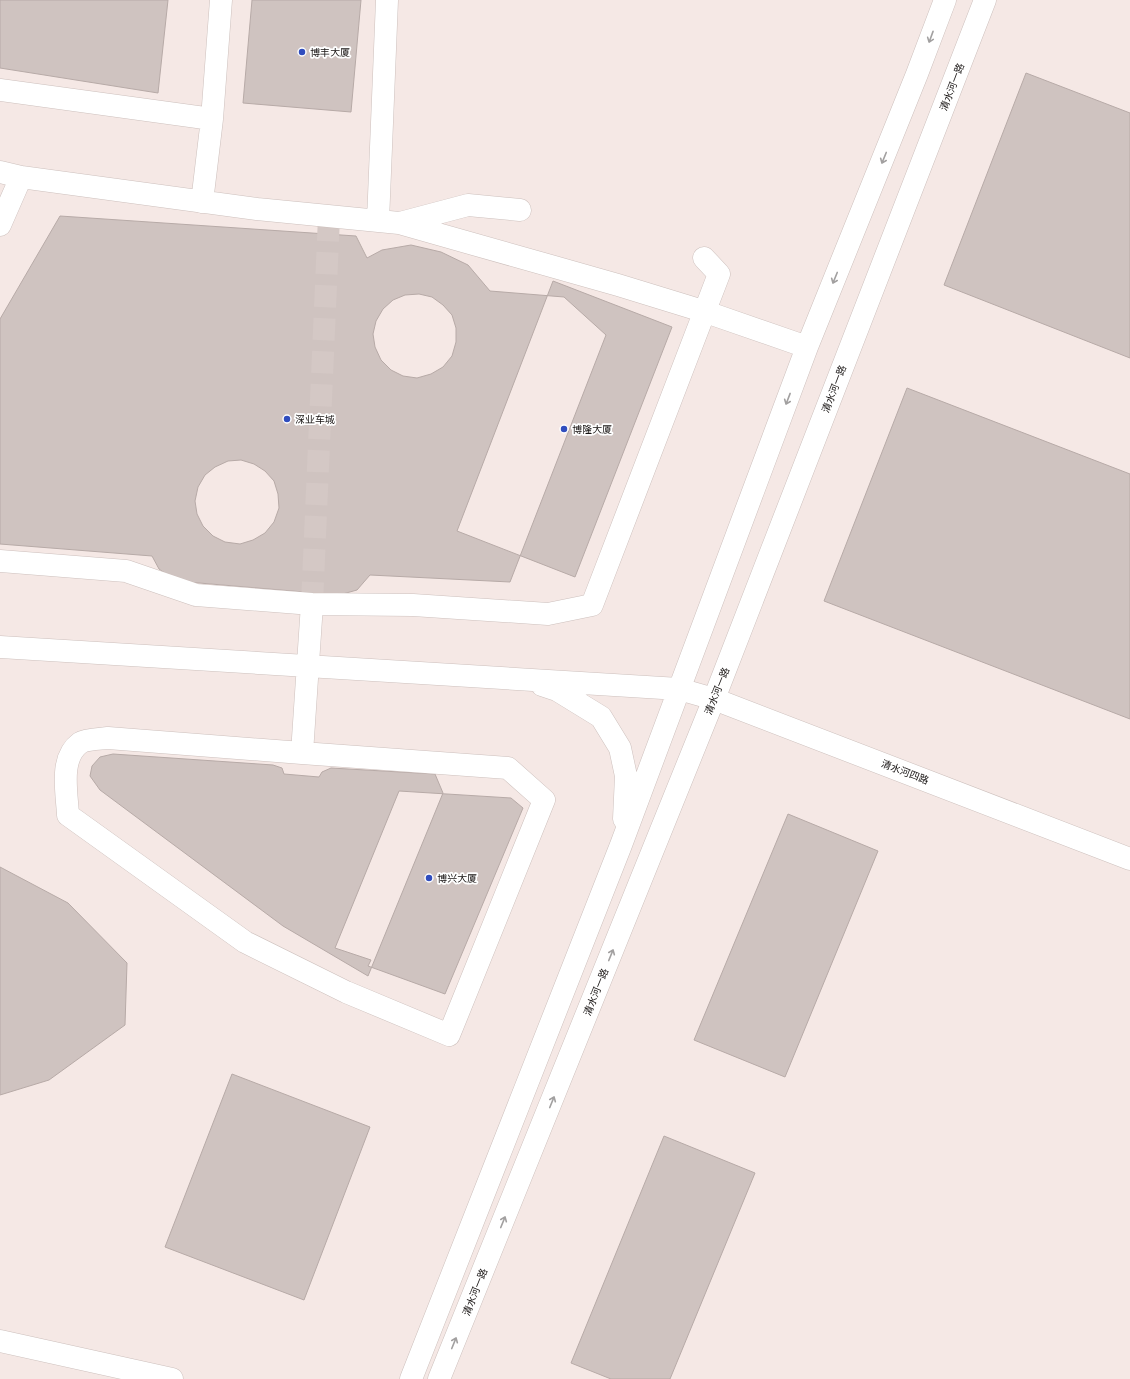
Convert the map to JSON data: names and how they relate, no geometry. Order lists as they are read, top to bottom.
{
  "streets": {
    "street": ["清水河一路", "清水河四路"]
  },
  "crossings": [
    ["清水河一路", "清水河四路"]
  ],
  "places": [
    "博丰大厦",
    "深业车城",
    "博隆大厦",
    "博兴大厦"
  ]
}
